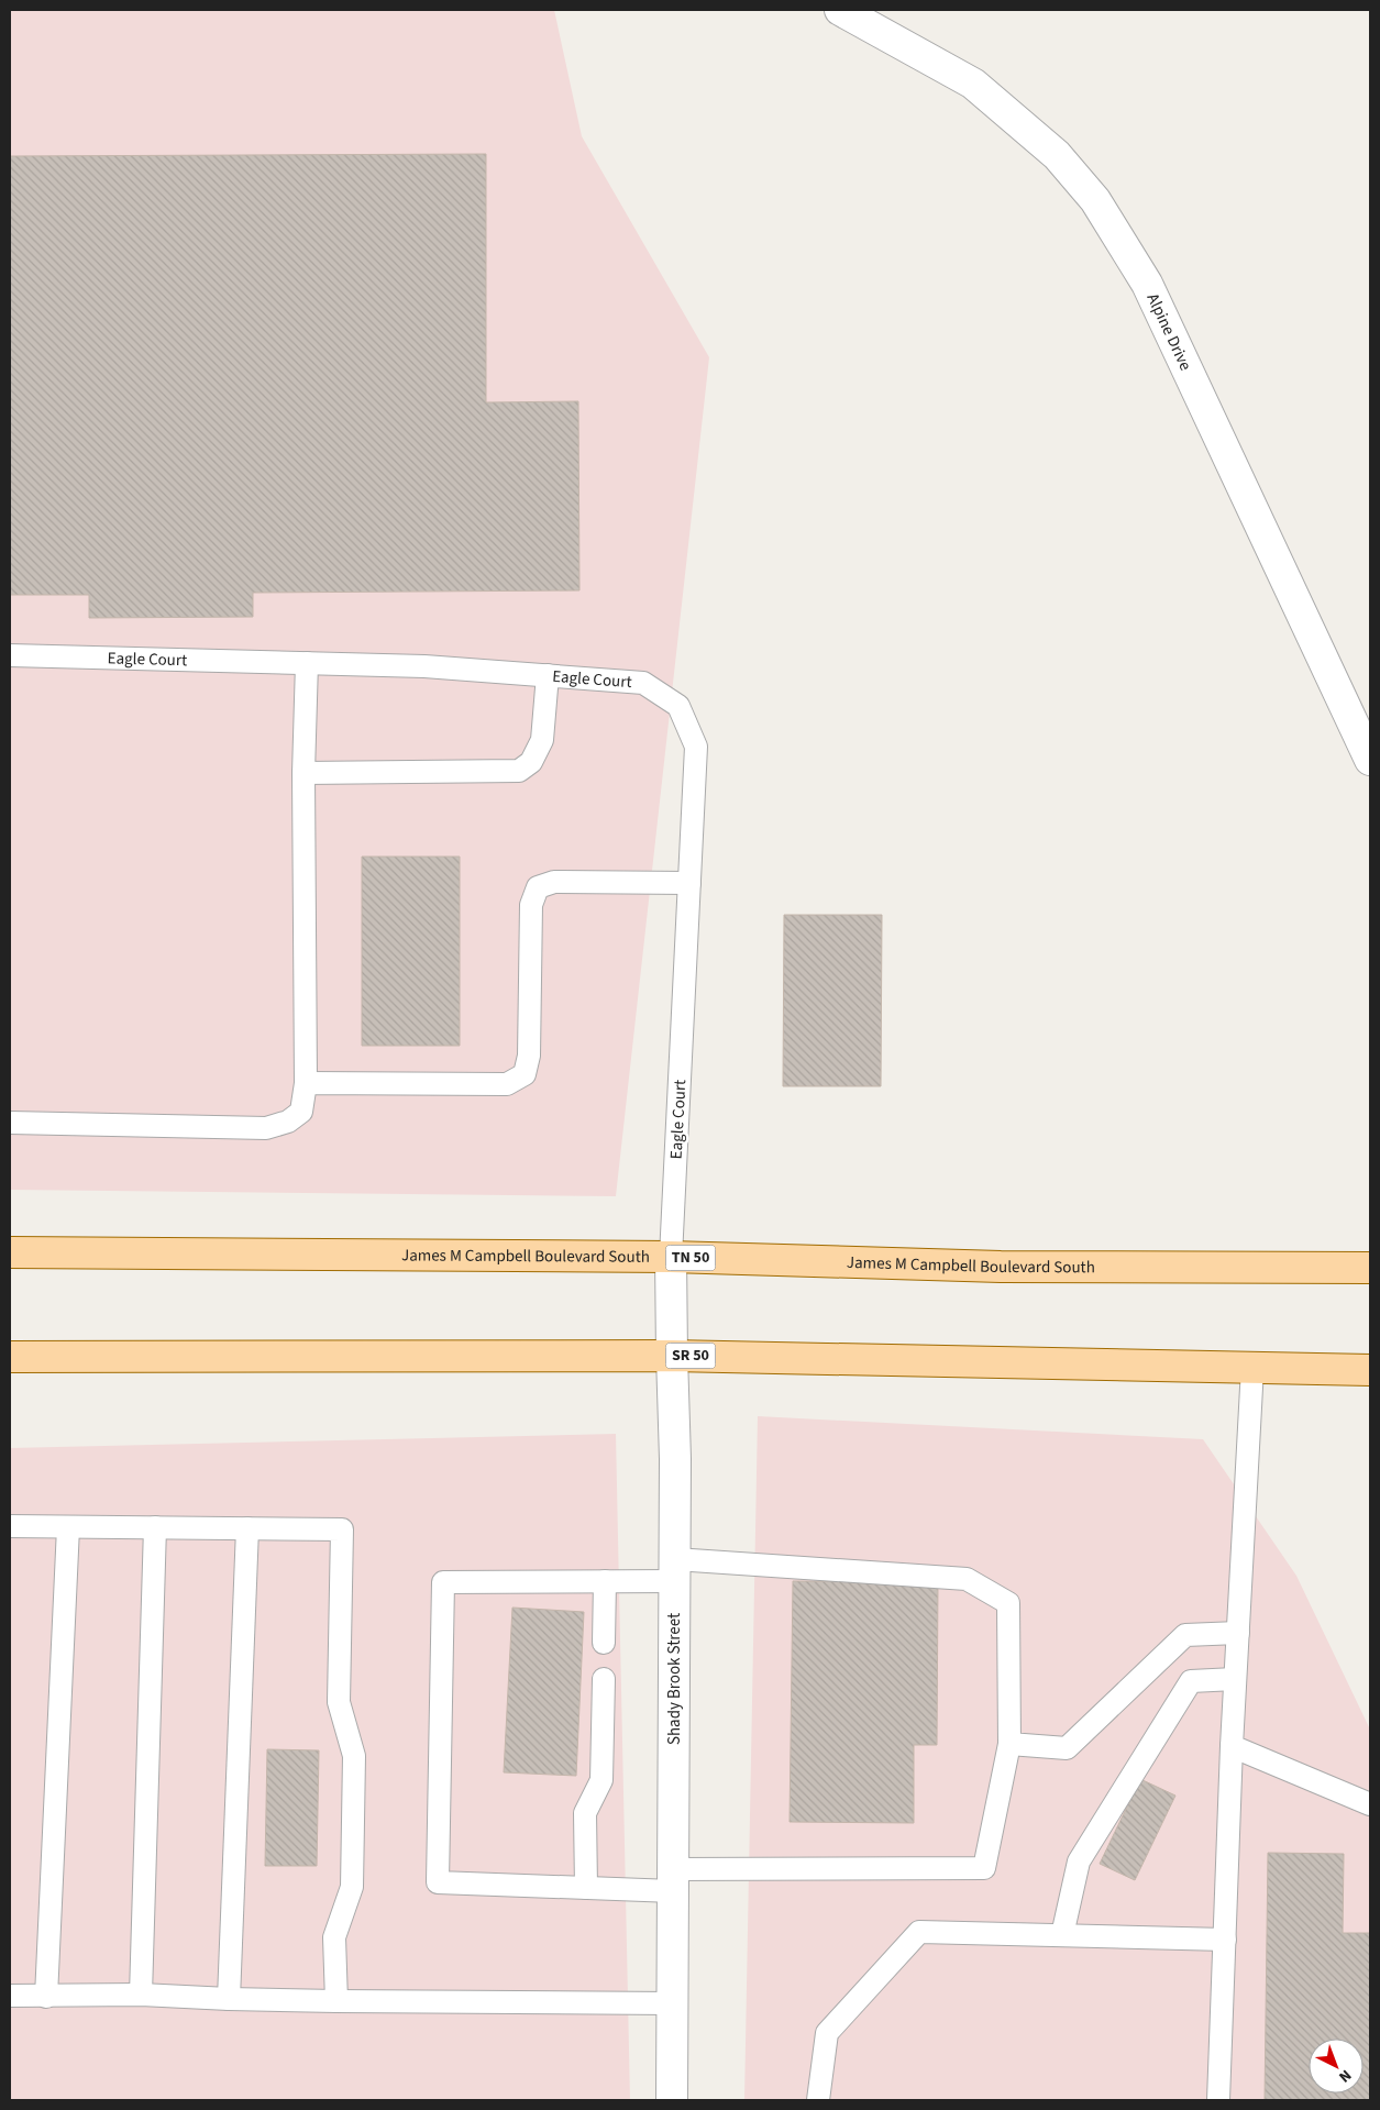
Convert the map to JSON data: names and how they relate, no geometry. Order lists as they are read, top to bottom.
{
  "streets": {
    "main road": ["James M Campbell Boulevard South", "TN 50", "SR 50"],
    "street": ["Alpine Drive", "Shady Brook Street"],
    "lane": ["Eagle Court"]
  },
  "crossings": [
    ["Eagle Court", "James M Campbell Boulevard South"],
    ["Eagle Court", "Shady Brook Street"],
    ["James M Campbell Boulevard South", "Shady Brook Street"],
    ["SR 50", "Shady Brook Street"]
  ],
  "north": "bottom right"
}
